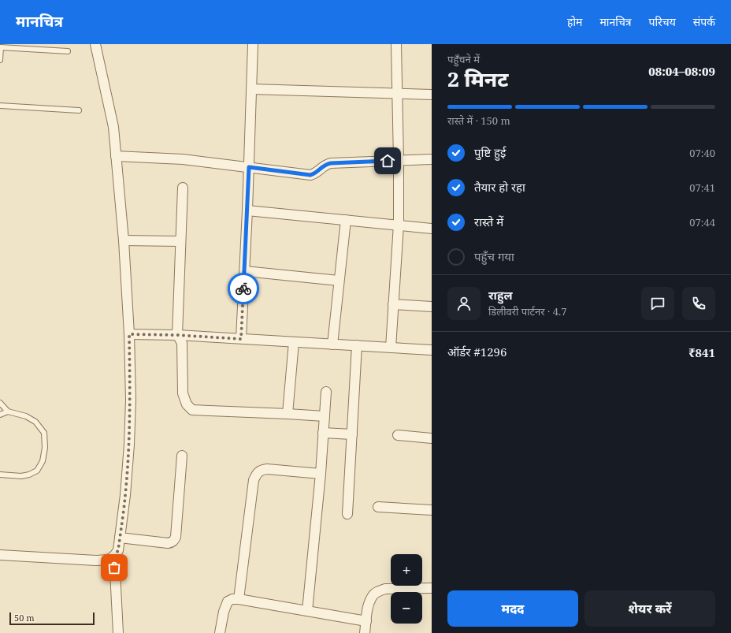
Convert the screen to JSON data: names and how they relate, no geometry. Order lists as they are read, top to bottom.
{
  "scale_bar": "50 m",
  "page": {
    "header": "मानचित्र",
    "nav": [
      "होम",
      "मानचित्र",
      "परिचय",
      "संपर्क"
    ],
    "heading": ["2 मिनट", "पहुँचने में", "08:04–08:09"],
    "panel": [
      "राहुल",
      "डिलीवरी पार्टनर · 4.7",
      "ऑर्डर #1296",
      "₹841"
    ],
    "bar": "रास्ते में · 150 m",
    "list": [
      ["पुष्टि हुई", "07:40"],
      ["तैयार हो रहा", "07:41"],
      ["रास्ते में", "07:44"],
      "पहुँच गया"
    ],
    "map_buttons": ["+", "−"],
    "buttons": ["मदद", "शेयर करें"],
    "scale": "50 m"
  }
}
